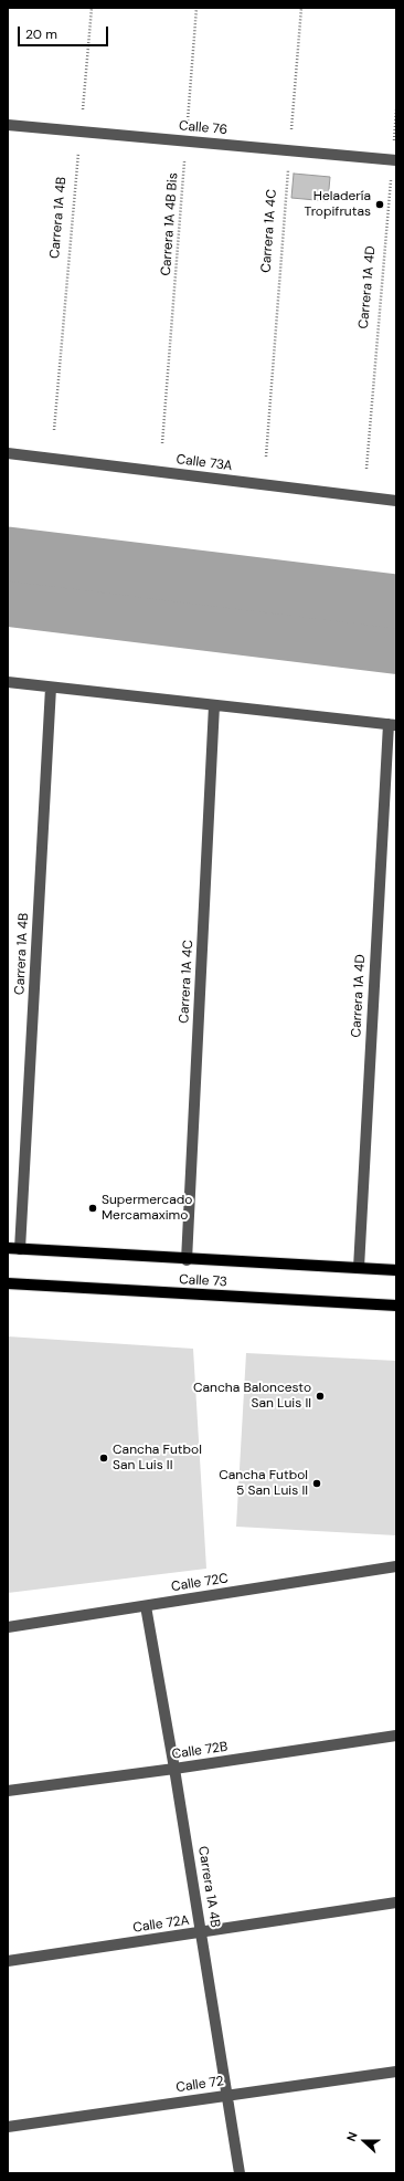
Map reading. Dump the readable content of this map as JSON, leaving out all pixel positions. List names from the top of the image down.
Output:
{
  "streets": {
    "main road": ["Calle 73"],
    "street": [
      "Calle 76",
      "Carrera 1A 4B",
      "Carrera 1A 4C",
      "Carrera 1A 4D",
      "Calle 73A",
      "Calle 72C",
      "Calle 72B",
      "Calle 72A",
      "Calle 72"
    ],
    "path": ["Carrera 1A 4B Bis"]
  },
  "crossings": [
    ["Calle 76", "Carrera 1A 4B"],
    ["Calle 76", "Carrera 1A 4B Bis"],
    ["Calle 76", "Carrera 1A 4C"],
    ["Calle 76", "Carrera 1A 4D"],
    ["Carrera 1A 4B", "Calle 73"],
    ["Carrera 1A 4B", "Calle 72C"],
    ["Carrera 1A 4B", "Calle 72B"],
    ["Carrera 1A 4B", "Calle 72A"],
    ["Carrera 1A 4B", "Calle 72"],
    ["Carrera 1A 4C", "Calle 73"],
    ["Carrera 1A 4D", "Calle 73"]
  ],
  "places": [
    "Heladería Tropifrutas",
    "Supermercado Mercamaximo",
    "Cancha Baloncesto San Luis II",
    "Cancha Futbol San Luis II",
    "Cancha Futbol 5 San Luis II"
  ],
  "scale_bar": "20 m",
  "north": "left"
}
